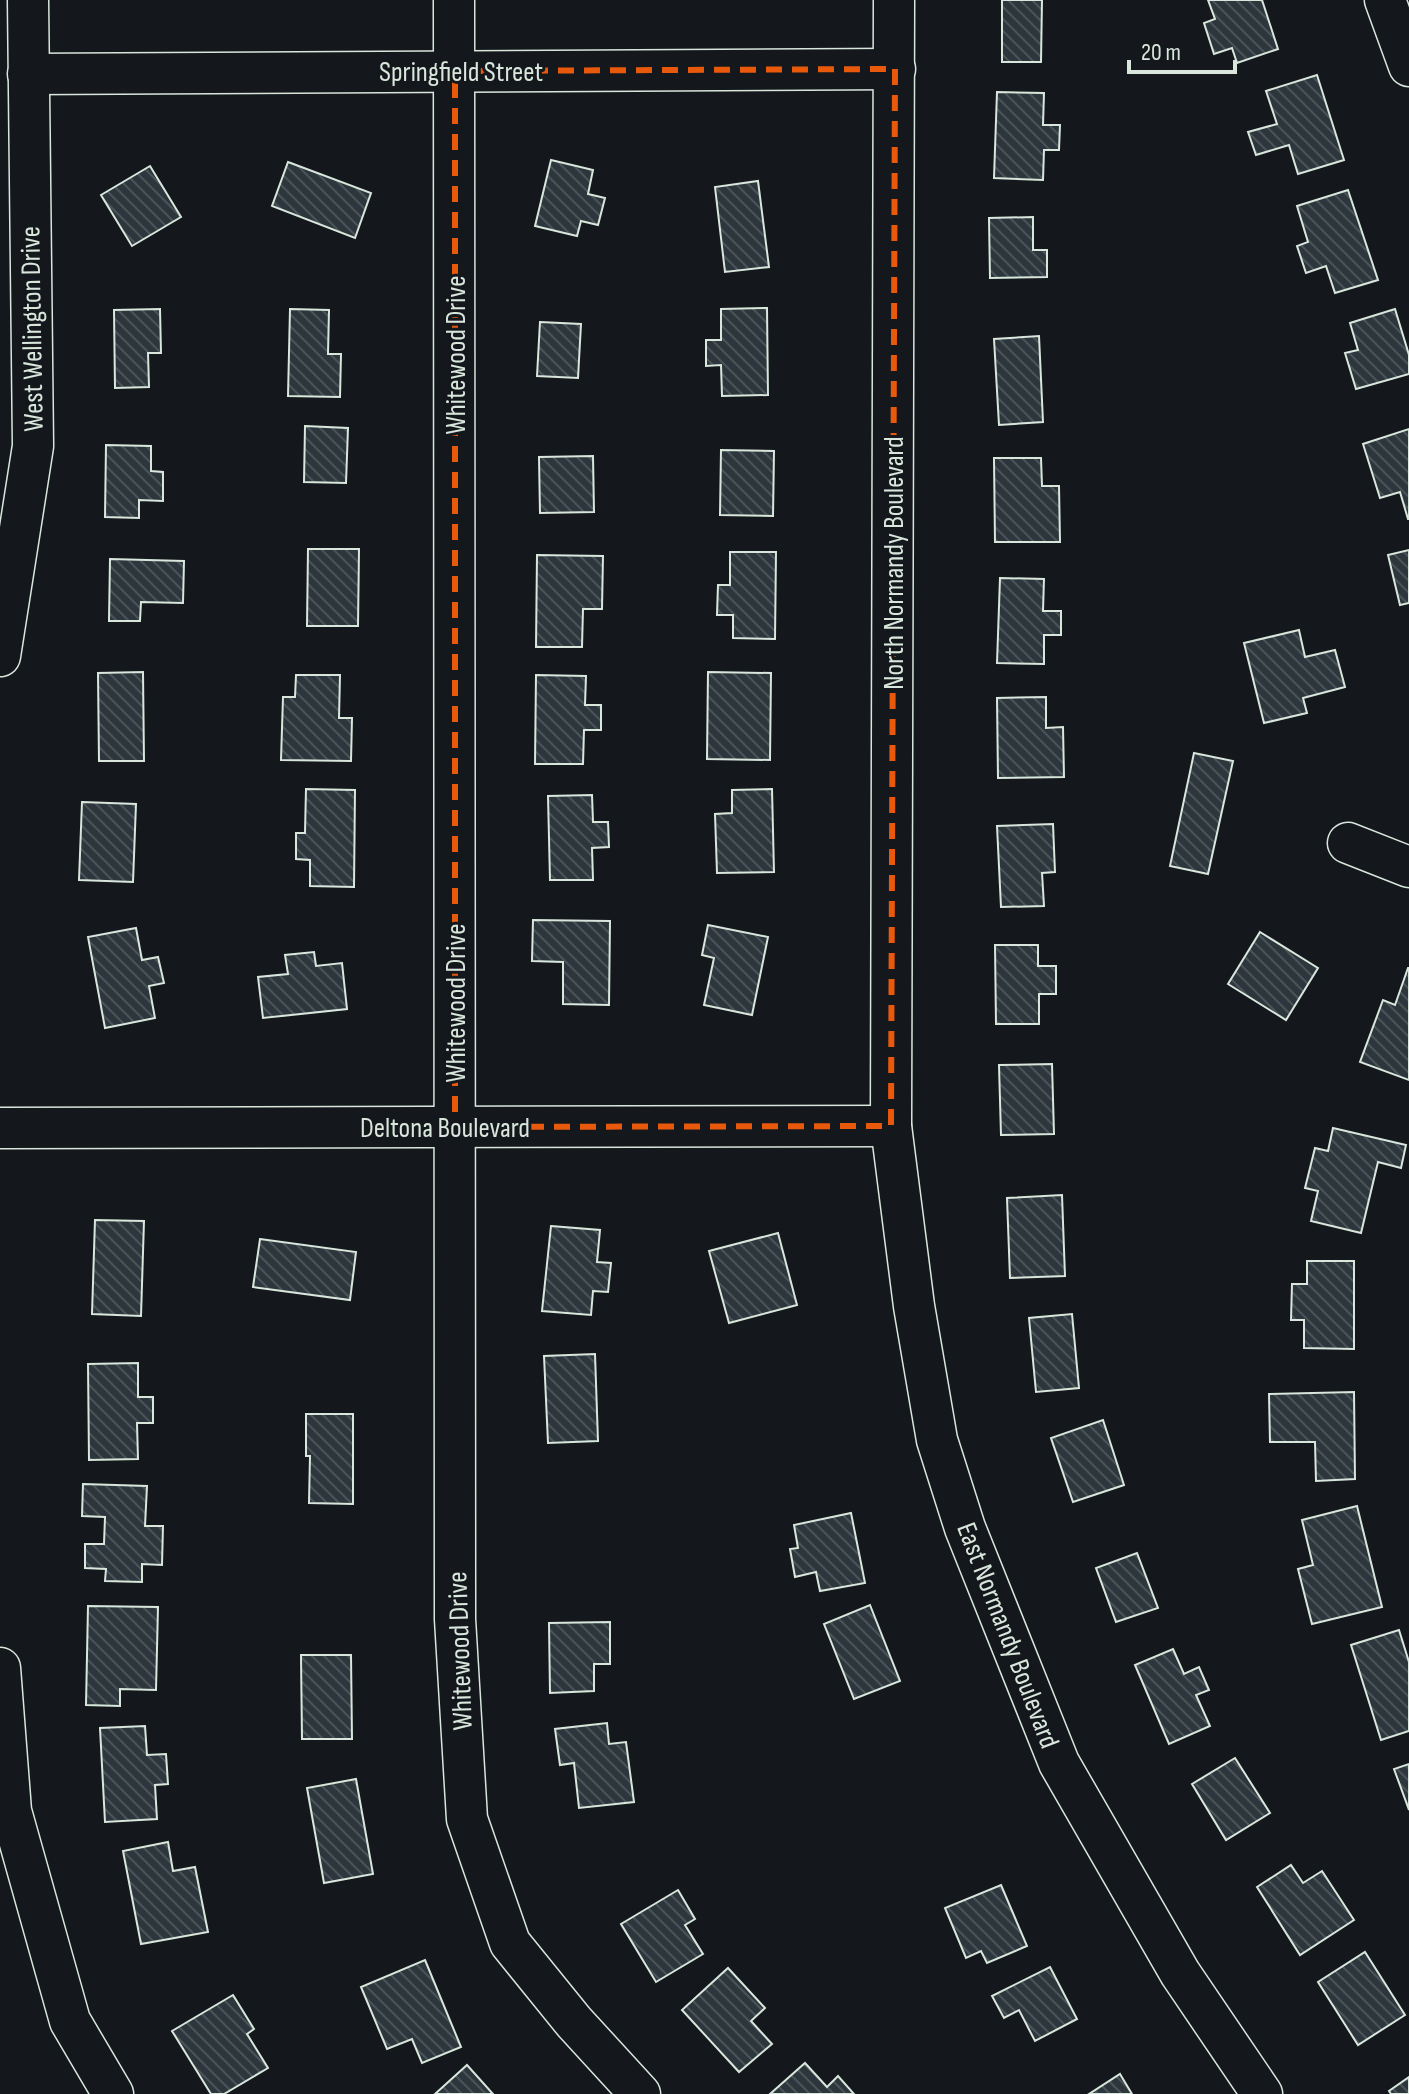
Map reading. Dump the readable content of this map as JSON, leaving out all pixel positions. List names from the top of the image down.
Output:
{
  "streets": {
    "street": [
      "Springfield Street",
      "West Wellington Drive",
      "Whitewood Drive",
      "North Normandy Boulevard",
      "Deltona Boulevard",
      "East Normandy Boulevard"
    ]
  },
  "crossings": [
    ["Springfield Street", "West Wellington Drive"],
    ["Springfield Street", "Whitewood Drive"],
    ["Springfield Street", "North Normandy Boulevard"],
    ["Whitewood Drive", "Deltona Boulevard"],
    ["North Normandy Boulevard", "Deltona Boulevard"],
    ["North Normandy Boulevard", "East Normandy Boulevard"],
    ["Deltona Boulevard", "East Normandy Boulevard"]
  ],
  "scale_bar": "20 m"
}
